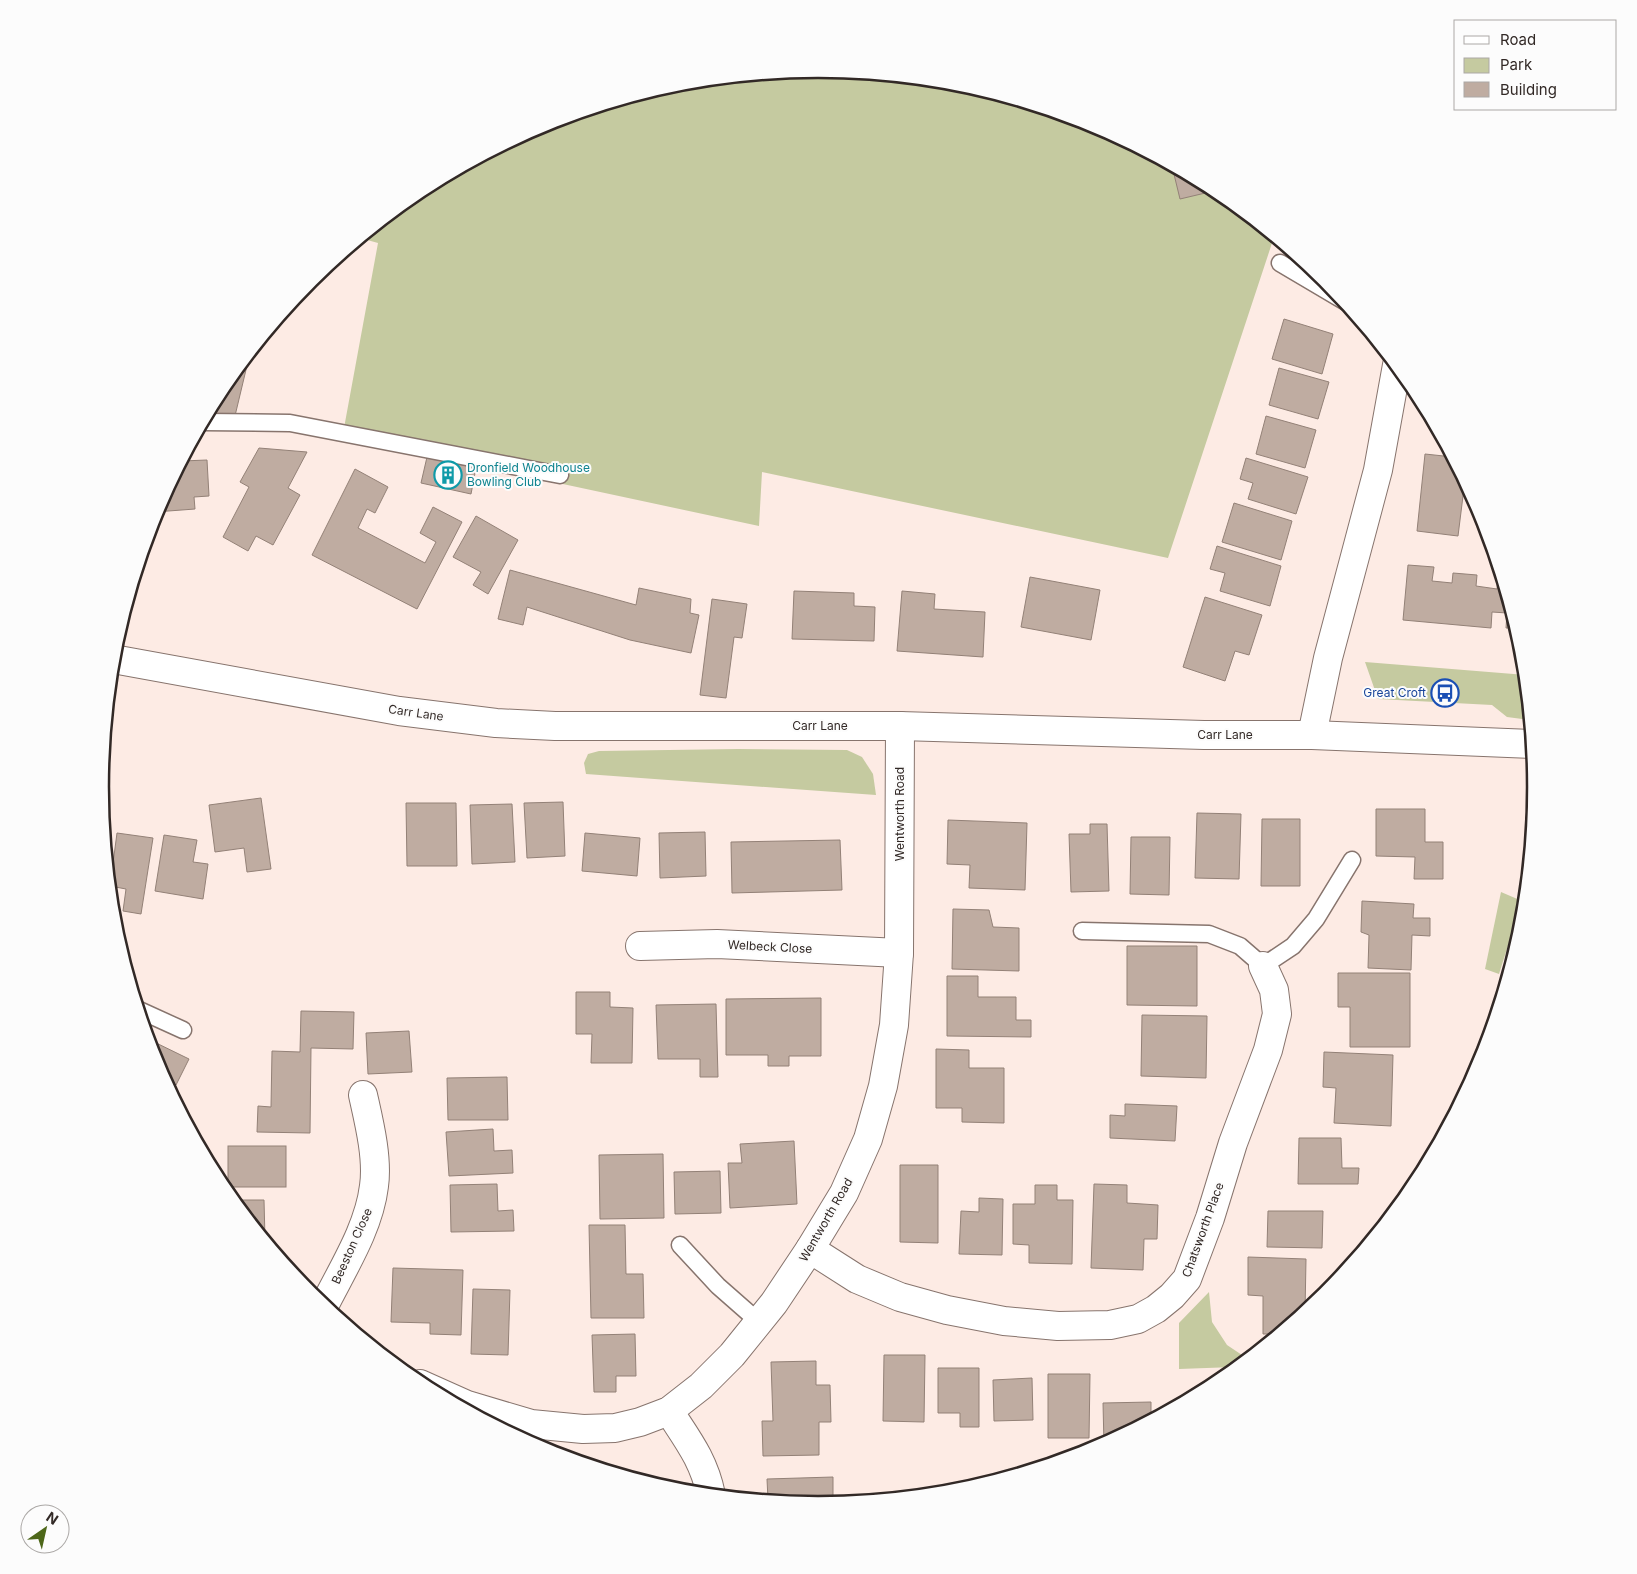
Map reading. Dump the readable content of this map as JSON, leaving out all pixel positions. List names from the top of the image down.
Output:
{
  "streets": {
    "street": [
      "Carr Lane",
      "Wentworth Road",
      "Welbeck Close",
      "Chatsworth Place",
      "Beeston Close"
    ]
  },
  "crossings": [
    ["Carr Lane", "Wentworth Road"],
    ["Wentworth Road", "Welbeck Close"],
    ["Wentworth Road", "Chatsworth Place"]
  ],
  "places": {
    "building": ["Dronfield Woodhouse Bowling Club"],
    "bus stop": ["Great Croft"]
  },
  "legend": ["Road", "Park", "Building"],
  "north": "top right"
}
